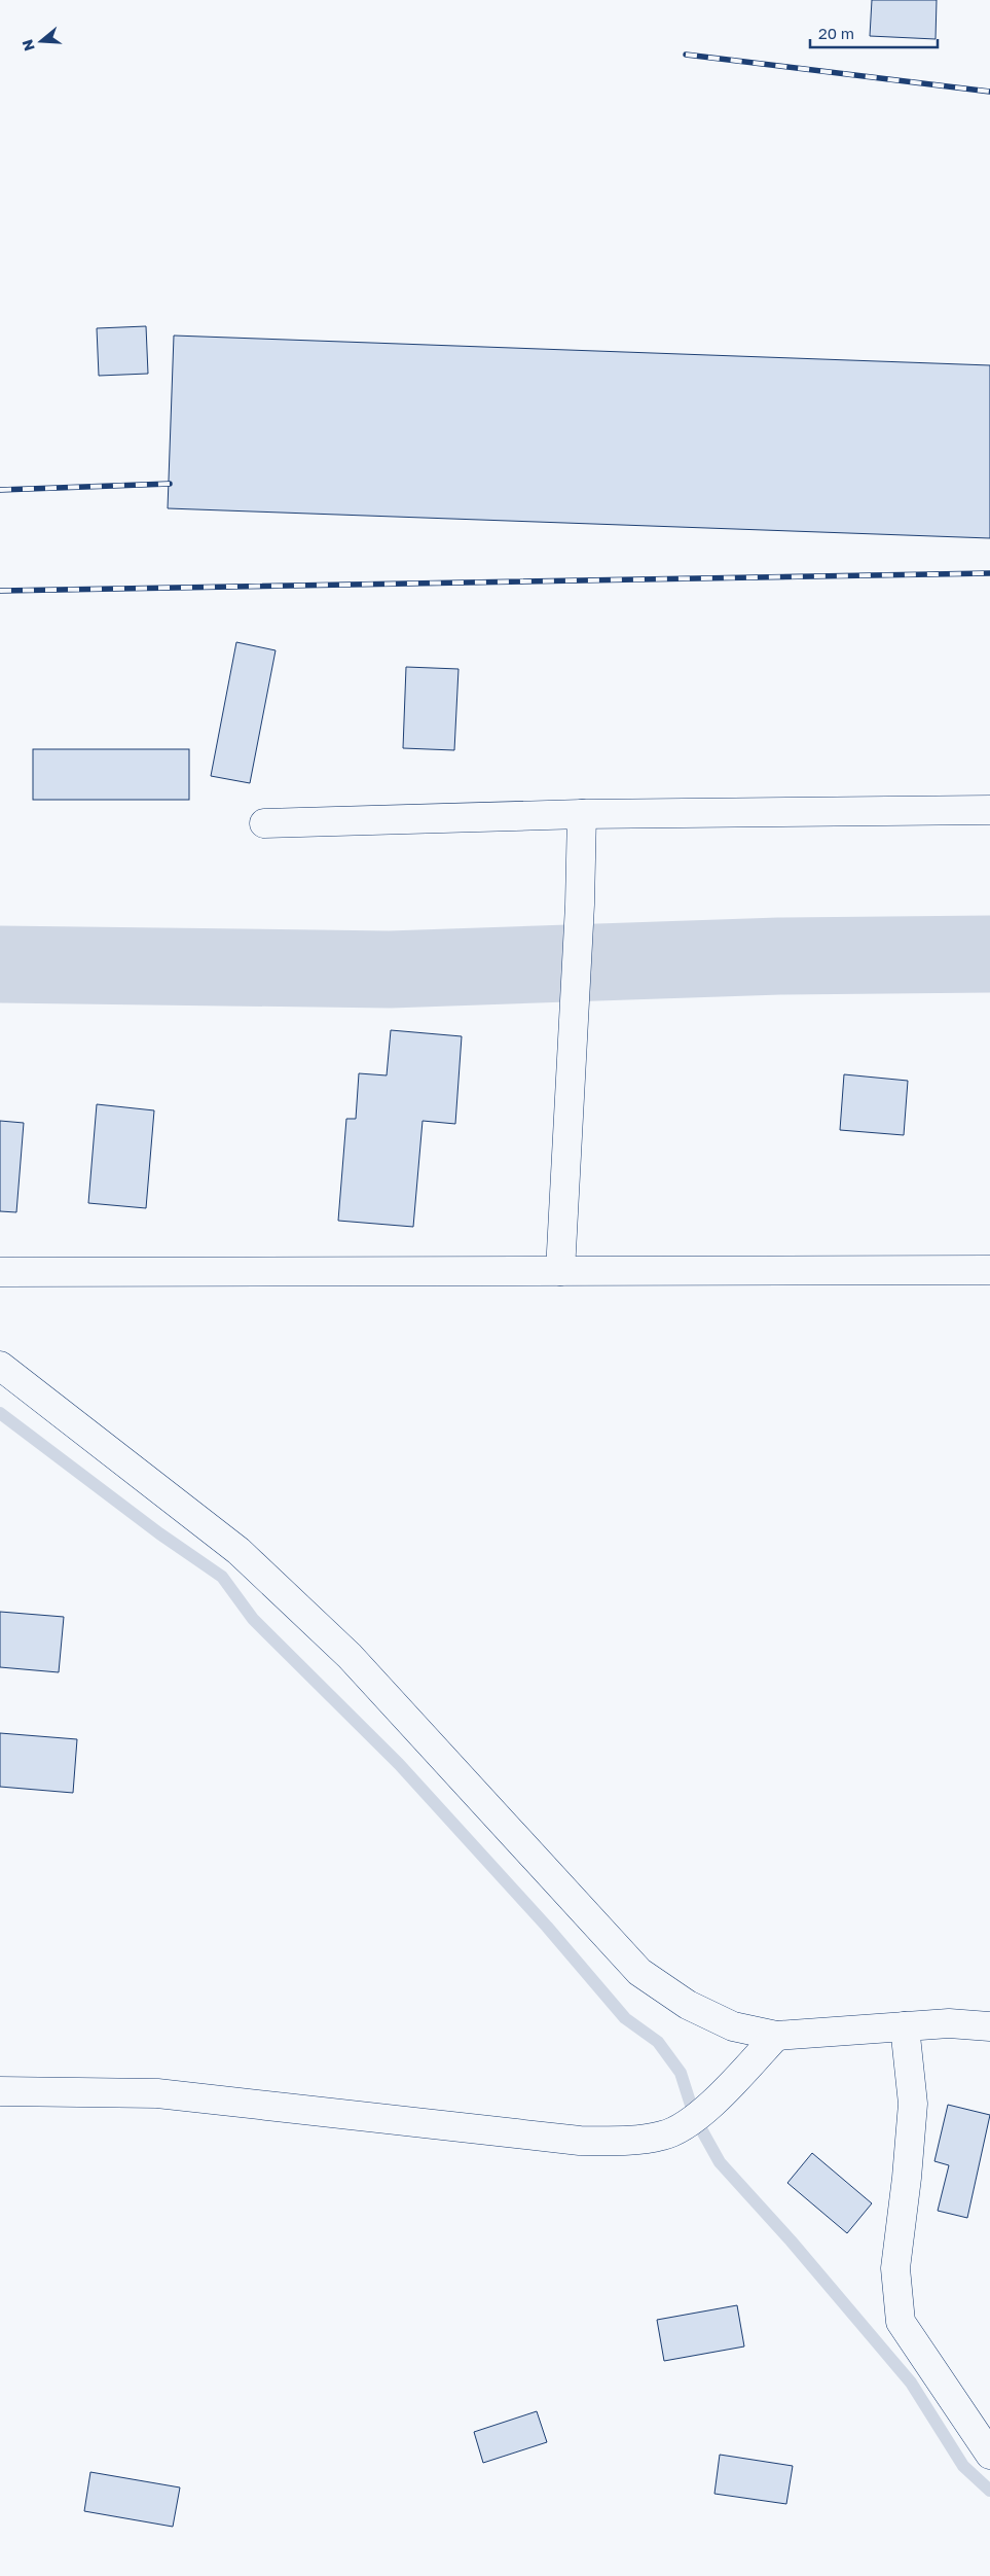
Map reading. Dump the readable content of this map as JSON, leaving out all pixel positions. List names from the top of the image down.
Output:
{
  "scale_bar": "20 m",
  "north": "left"
}
